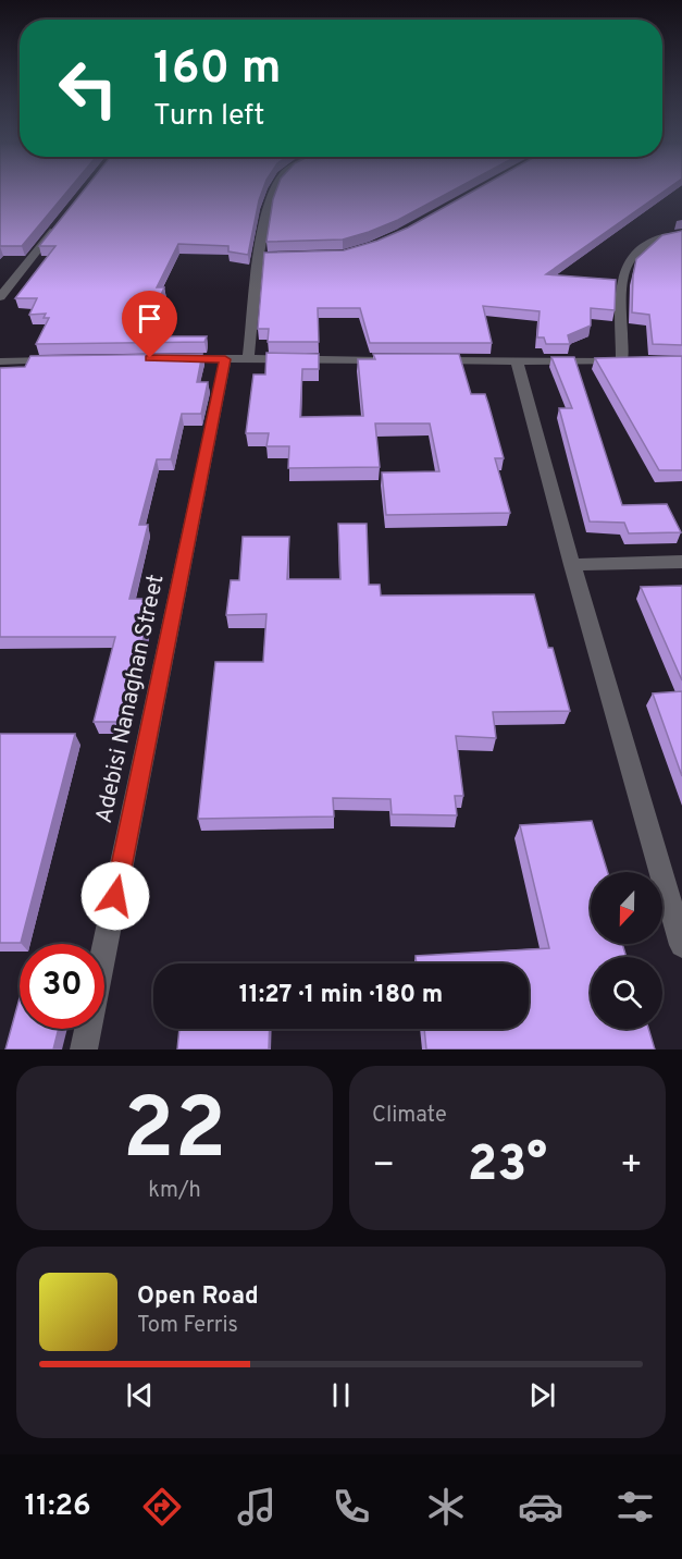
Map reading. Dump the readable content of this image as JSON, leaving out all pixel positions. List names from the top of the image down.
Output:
{
  "streets": {
    "street": ["Adebisi Nanaghan Street"]
  },
  "north": "bottom",
  "page": {
    "turn": ["160 m", "Turn left"],
    "limit": "30",
    "trip": "11:27 · 1 min · 180 m",
    "tile": [
      ["22", "km/h"],
      "Climate"
    ],
    "heat": ["−", "23°", "+"],
    "song": ["Open Road", "Tom Ferris"],
    "tabs": "11:26"
  }
}
